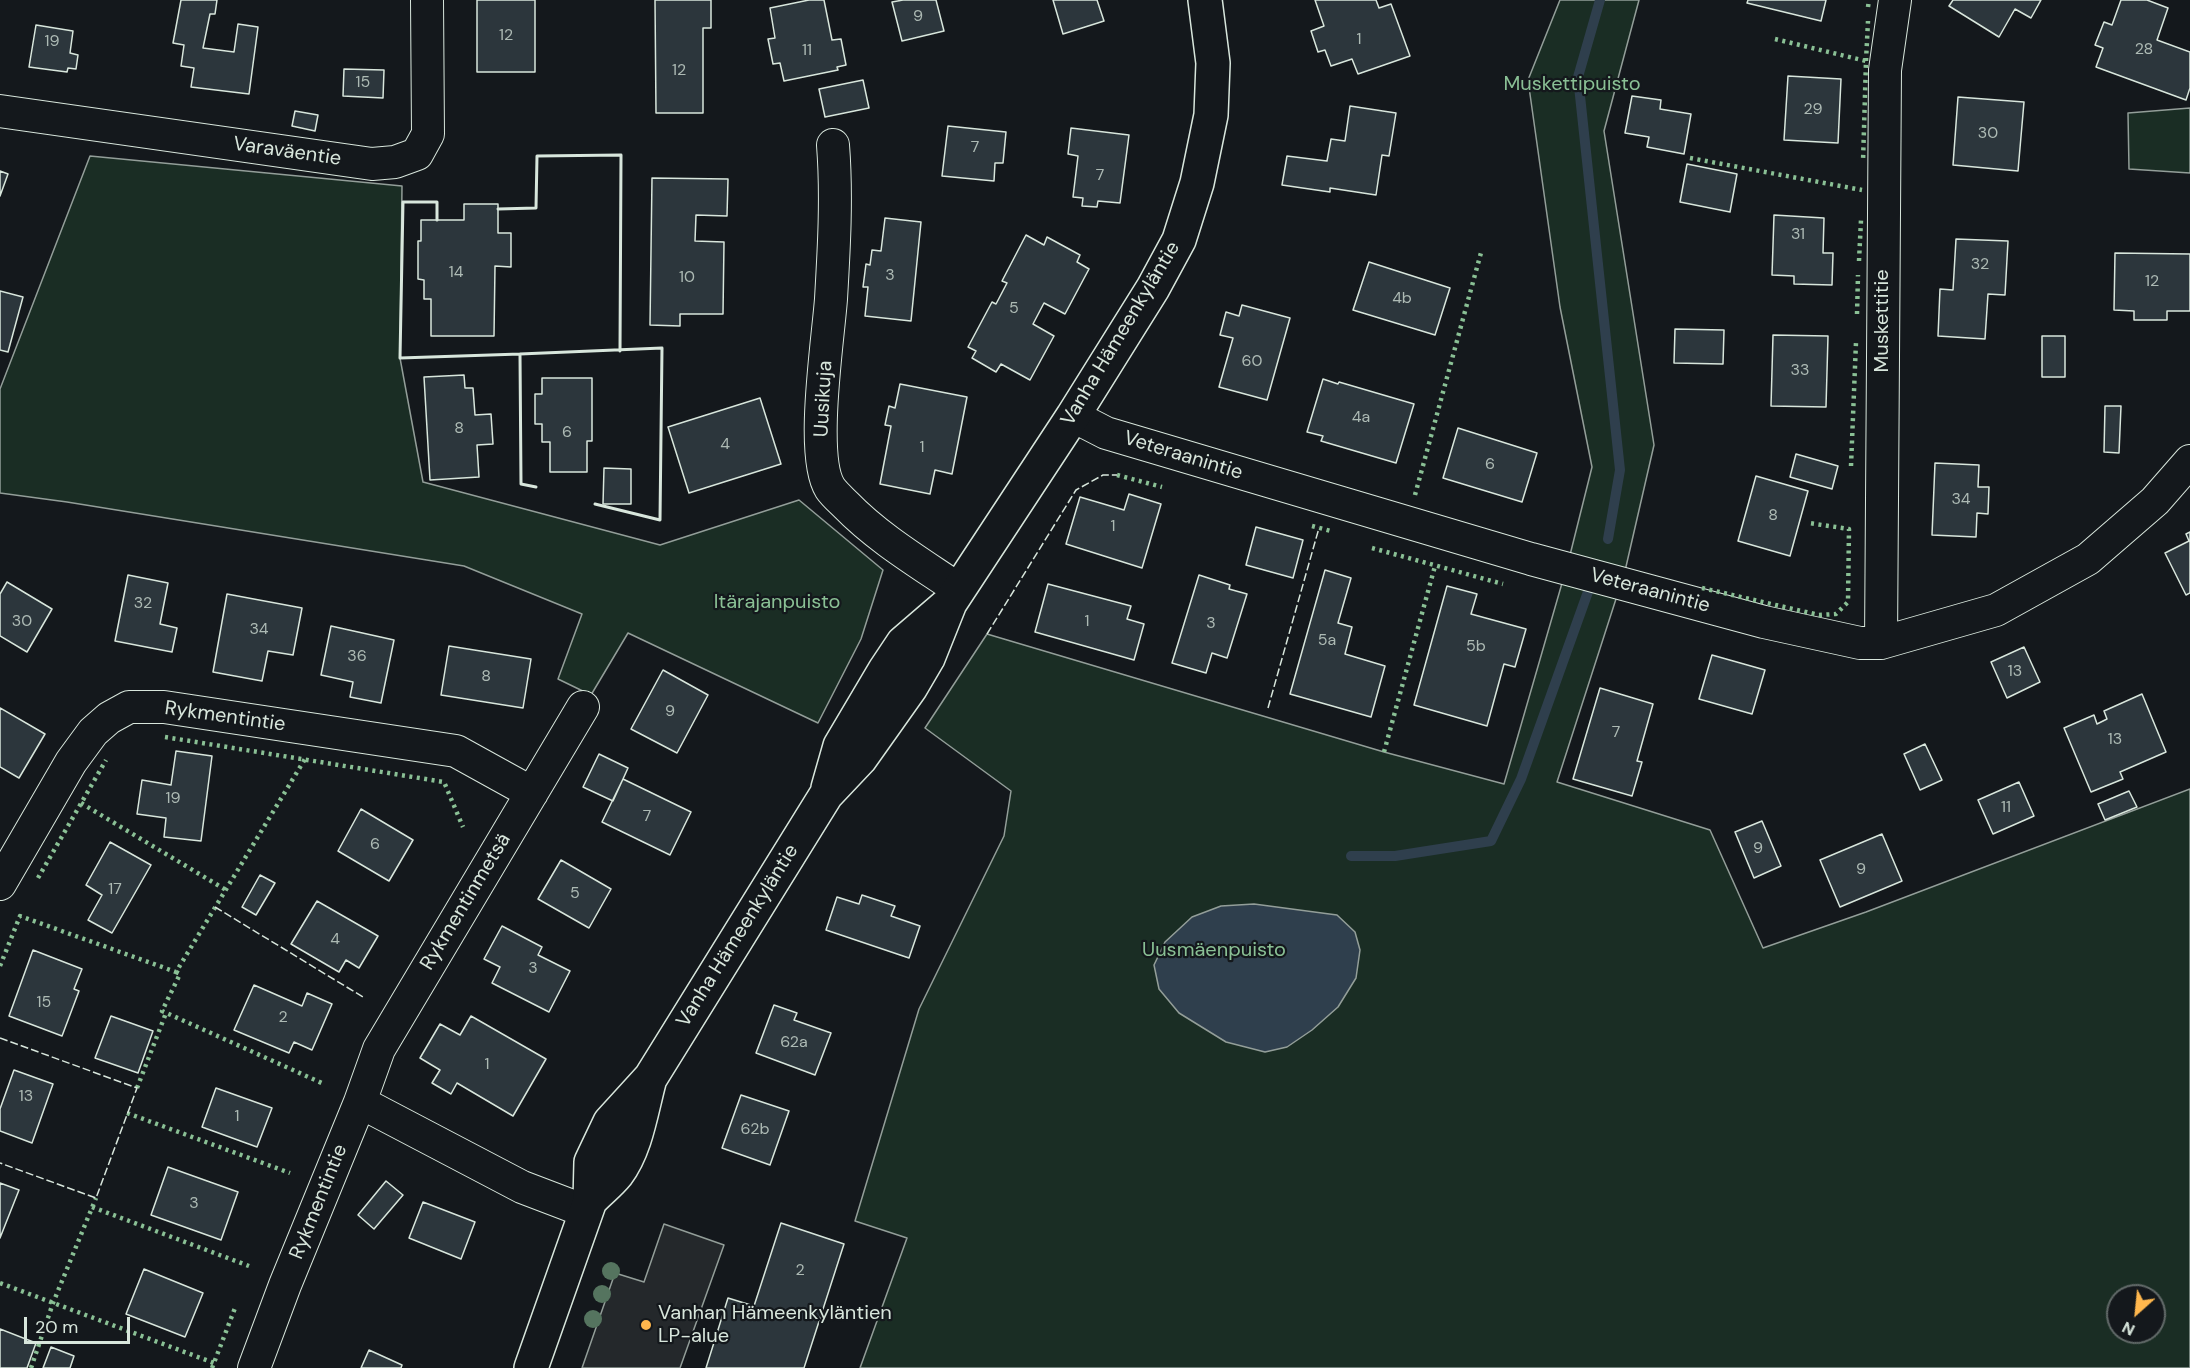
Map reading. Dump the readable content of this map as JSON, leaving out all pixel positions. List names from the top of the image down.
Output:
{
  "streets": {
    "street": [
      "Varaväentie",
      "Muskettitie",
      "Vanha Hämeenkyläntie",
      "Uusikuja",
      "Veteraanintie",
      "Rykmentintie",
      "Rykmentinmetsä"
    ]
  },
  "crossings": [
    ["Muskettitie", "Veteraanintie"],
    ["Vanha Hämeenkyläntie", "Uusikuja"],
    ["Vanha Hämeenkyläntie", "Veteraanintie"],
    ["Rykmentintie", "Rykmentinmetsä"]
  ],
  "parks": ["Muskettipuisto", "Itärajanpuisto", "Uusmäenpuisto"],
  "places": ["Vanhan Hämeenkyläntien LP-alue"],
  "house_numbers": [
    "9",
    "12",
    "1",
    "19",
    "28",
    "11",
    "12",
    "15",
    "29",
    "30",
    "7",
    "7",
    "31",
    "32",
    "14",
    "3",
    "10",
    "12",
    "4b",
    "5",
    "60",
    "33",
    "4a",
    "8",
    "6",
    "4",
    "1",
    "6",
    "34",
    "8",
    "1",
    "32",
    "30",
    "1",
    "3",
    "34",
    "5a",
    "5b",
    "36",
    "13",
    "8",
    "9",
    "7",
    "13",
    "19",
    "11",
    "7",
    "6",
    "9",
    "9",
    "17",
    "5",
    "4",
    "3",
    "15",
    "2",
    "62a",
    "1",
    "13",
    "1",
    "62b",
    "3",
    "2"
  ],
  "scale_bar": "20 m",
  "north": "bottom left"
}
